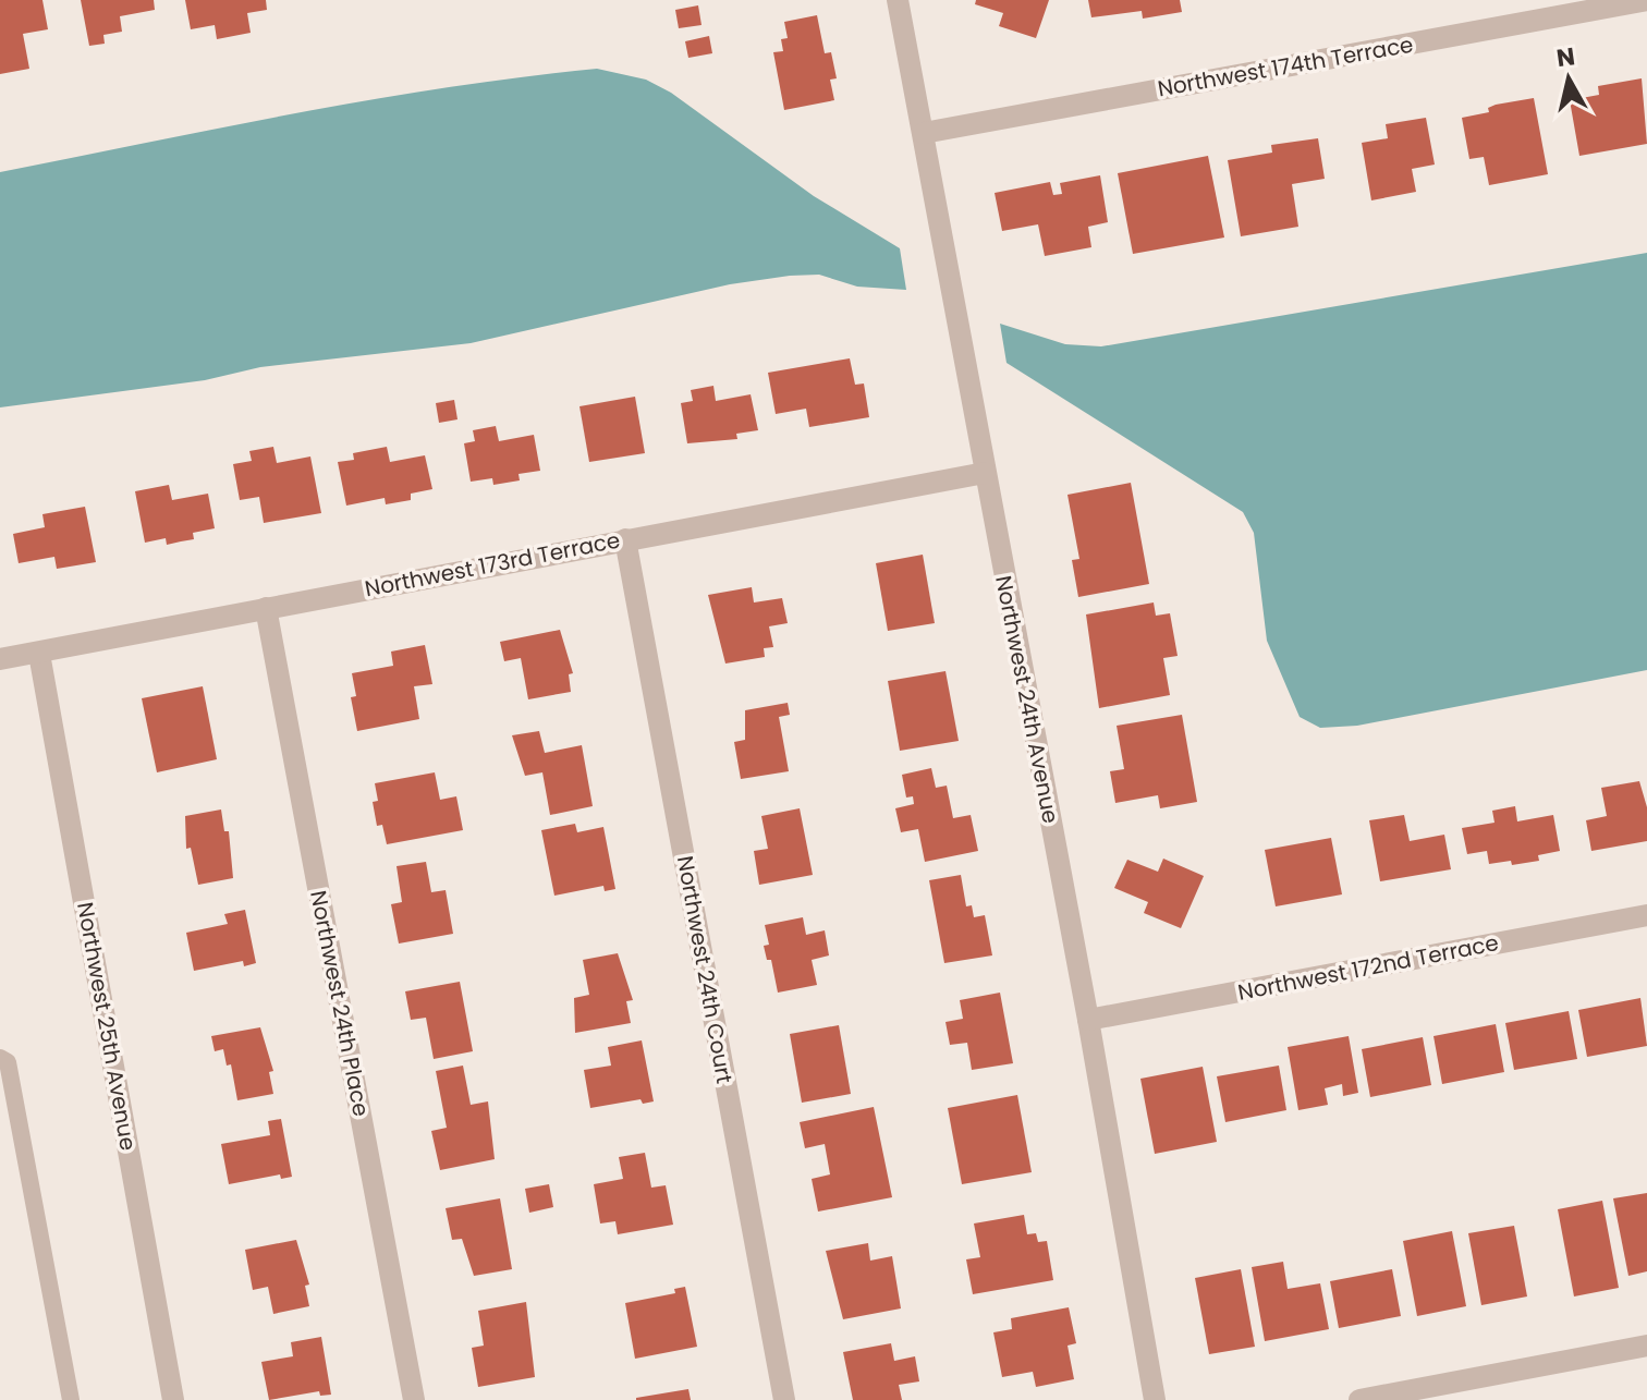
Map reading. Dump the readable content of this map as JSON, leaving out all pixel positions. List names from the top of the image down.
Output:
{
  "streets": {
    "street": [
      "Northwest 174th Terrace",
      "Northwest 173rd Terrace",
      "Northwest 24th Avenue",
      "Northwest 172nd Terrace",
      "Northwest 24th Court",
      "Northwest 24th Place",
      "Northwest 25th Avenue"
    ]
  },
  "crossings": [
    ["Northwest 174th Terrace", "Northwest 24th Avenue"],
    ["Northwest 173rd Terrace", "Northwest 24th Avenue"],
    ["Northwest 173rd Terrace", "Northwest 24th Court"],
    ["Northwest 173rd Terrace", "Northwest 24th Place"],
    ["Northwest 173rd Terrace", "Northwest 25th Avenue"],
    ["Northwest 24th Avenue", "Northwest 172nd Terrace"]
  ],
  "north": "top"
}
